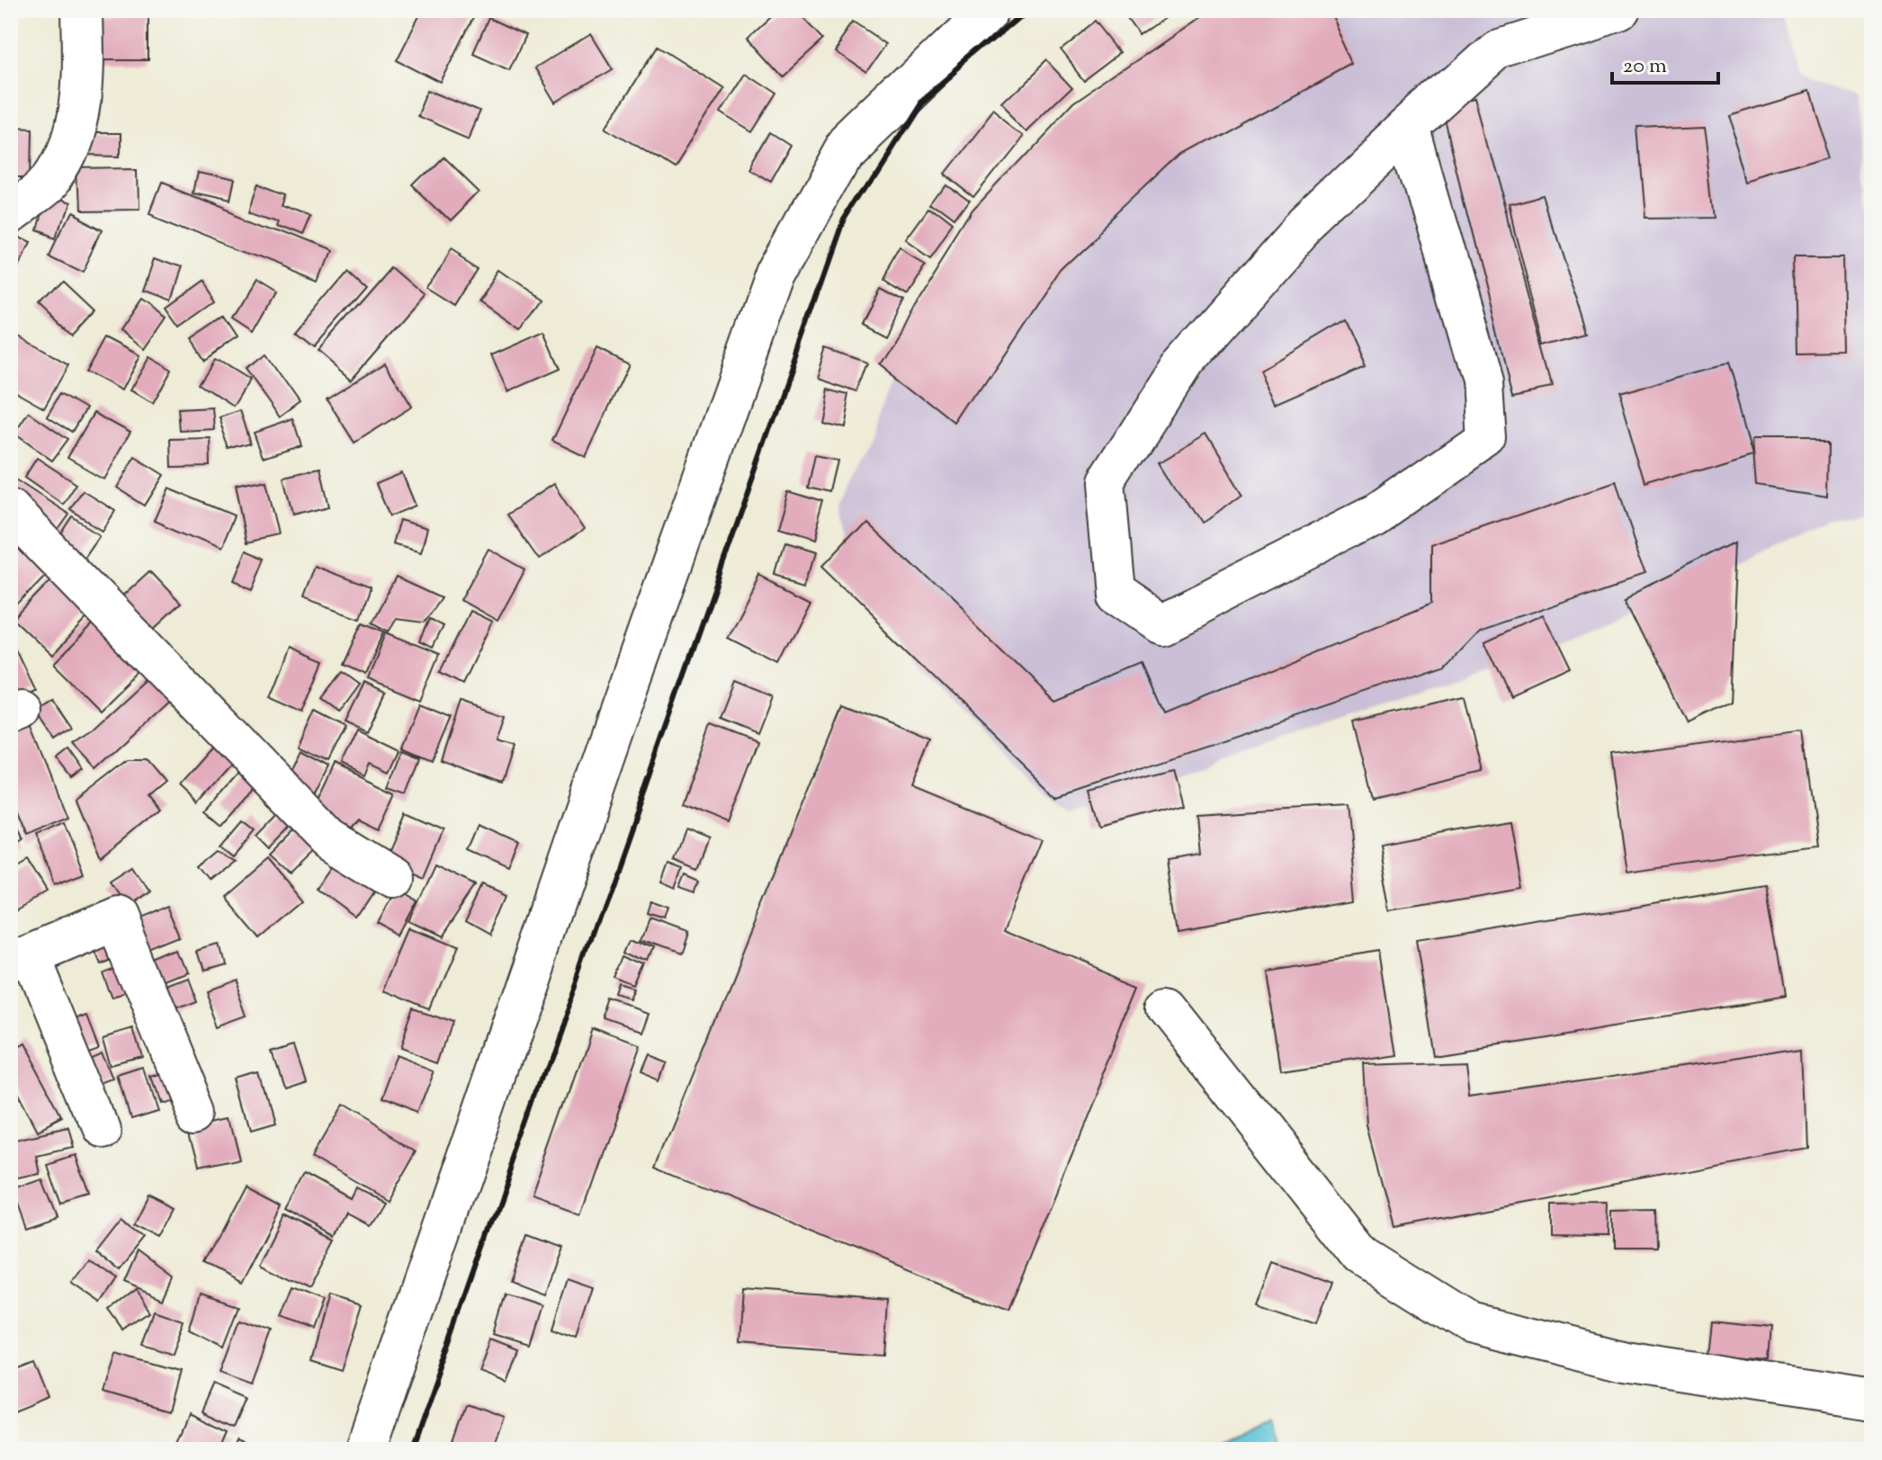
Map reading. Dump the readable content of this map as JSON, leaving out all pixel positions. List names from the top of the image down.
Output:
{
  "scale_bar": "20 m"
}
